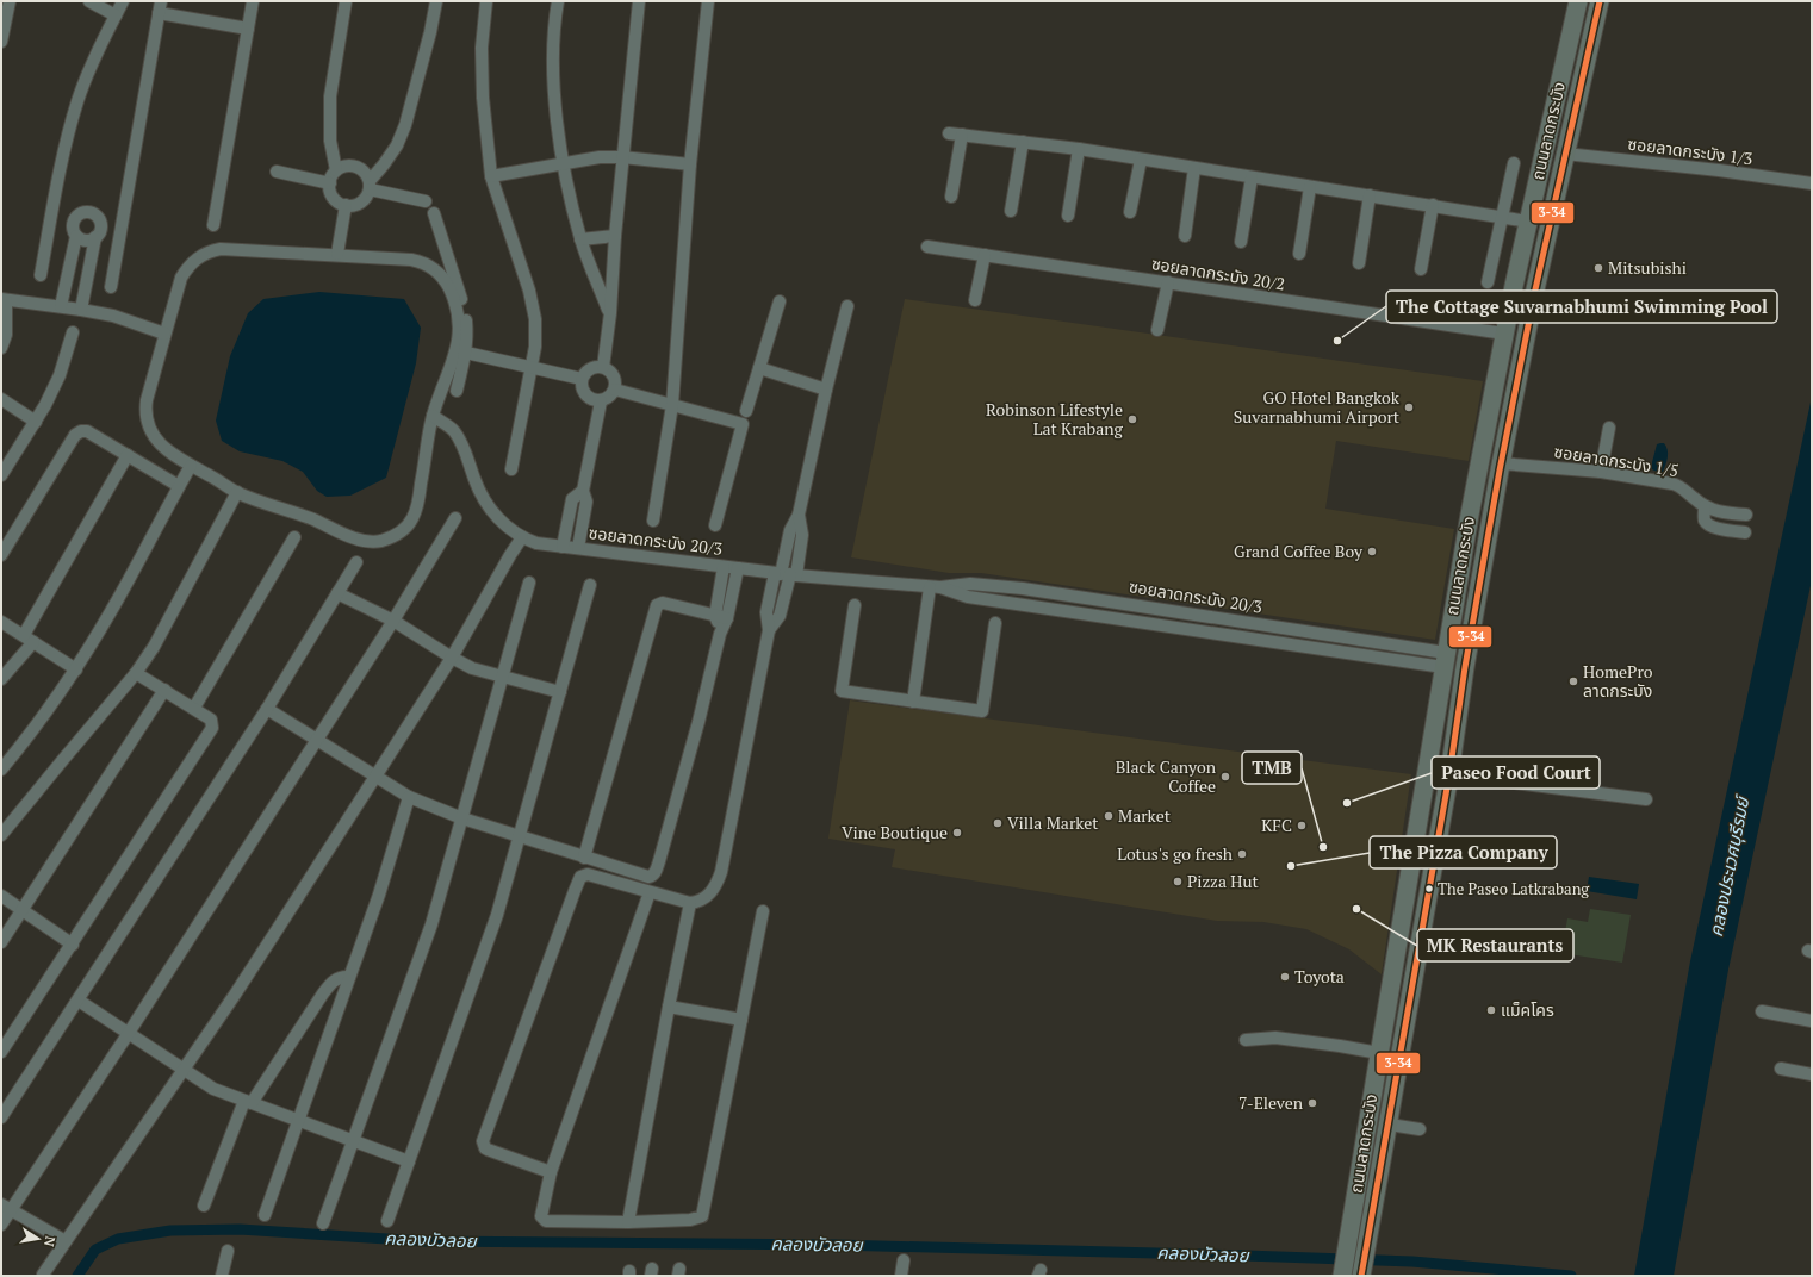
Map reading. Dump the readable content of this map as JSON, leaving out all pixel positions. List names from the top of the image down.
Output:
{
  "streets": {
    "main road": ["ถนนลาดกระบัง"],
    "street": [
      "ซอยลาดกระบัง 1/3",
      "ซอยลาดกระบัง 20/2",
      "ซอยลาดกระบัง 1/5",
      "ซอยลาดกระบัง 20/3"
    ]
  },
  "crossings": [
    ["ถนนลาดกระบัง", "ซอยลาดกระบัง 1/3"],
    ["ถนนลาดกระบัง", "ซอยลาดกระบัง 20/2"],
    ["ถนนลาดกระบัง", "ซอยลาดกระบัง 1/5"],
    ["ถนนลาดกระบัง", "ซอยลาดกระบัง 20/3"]
  ],
  "water": ["คลองประเวศบุรีรมย์", "คลองบัวลอย"],
  "places": [
    "Mitsubishi",
    "The Cottage Suvarnabhumi Swimming Pool",
    "GO Hotel Bangkok Suvarnabhumi Airport",
    "Robinson Lifestyle Lat Krabang",
    "Grand Coffee Boy",
    "HomePro ลาดกระบัง",
    "Black Canyon Coffee",
    "Paseo Food Court",
    "Market",
    "Villa Market",
    "KFC",
    "Vine Boutique",
    "TMB",
    "Lotus's go fresh",
    "The Pizza Company",
    "Pizza Hut",
    "The Paseo Latkrabang",
    "MK Restaurants",
    "Toyota",
    "แม็คโคร",
    "7-Eleven"
  ],
  "lines": ["transit line 3-34"],
  "north": "right"
}
